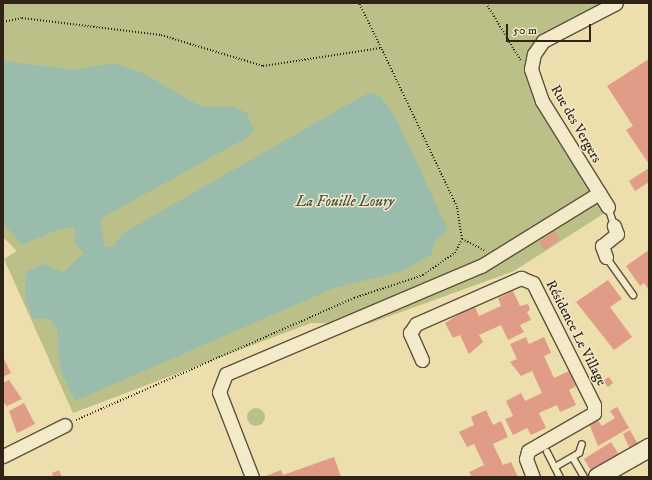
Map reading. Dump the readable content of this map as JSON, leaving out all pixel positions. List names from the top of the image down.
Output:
{
  "streets": {
    "street": ["Rue des Vergers", "Résidence Le Village"]
  },
  "water": ["La Fouille Loury"],
  "scale_bar": "50 m"
}
